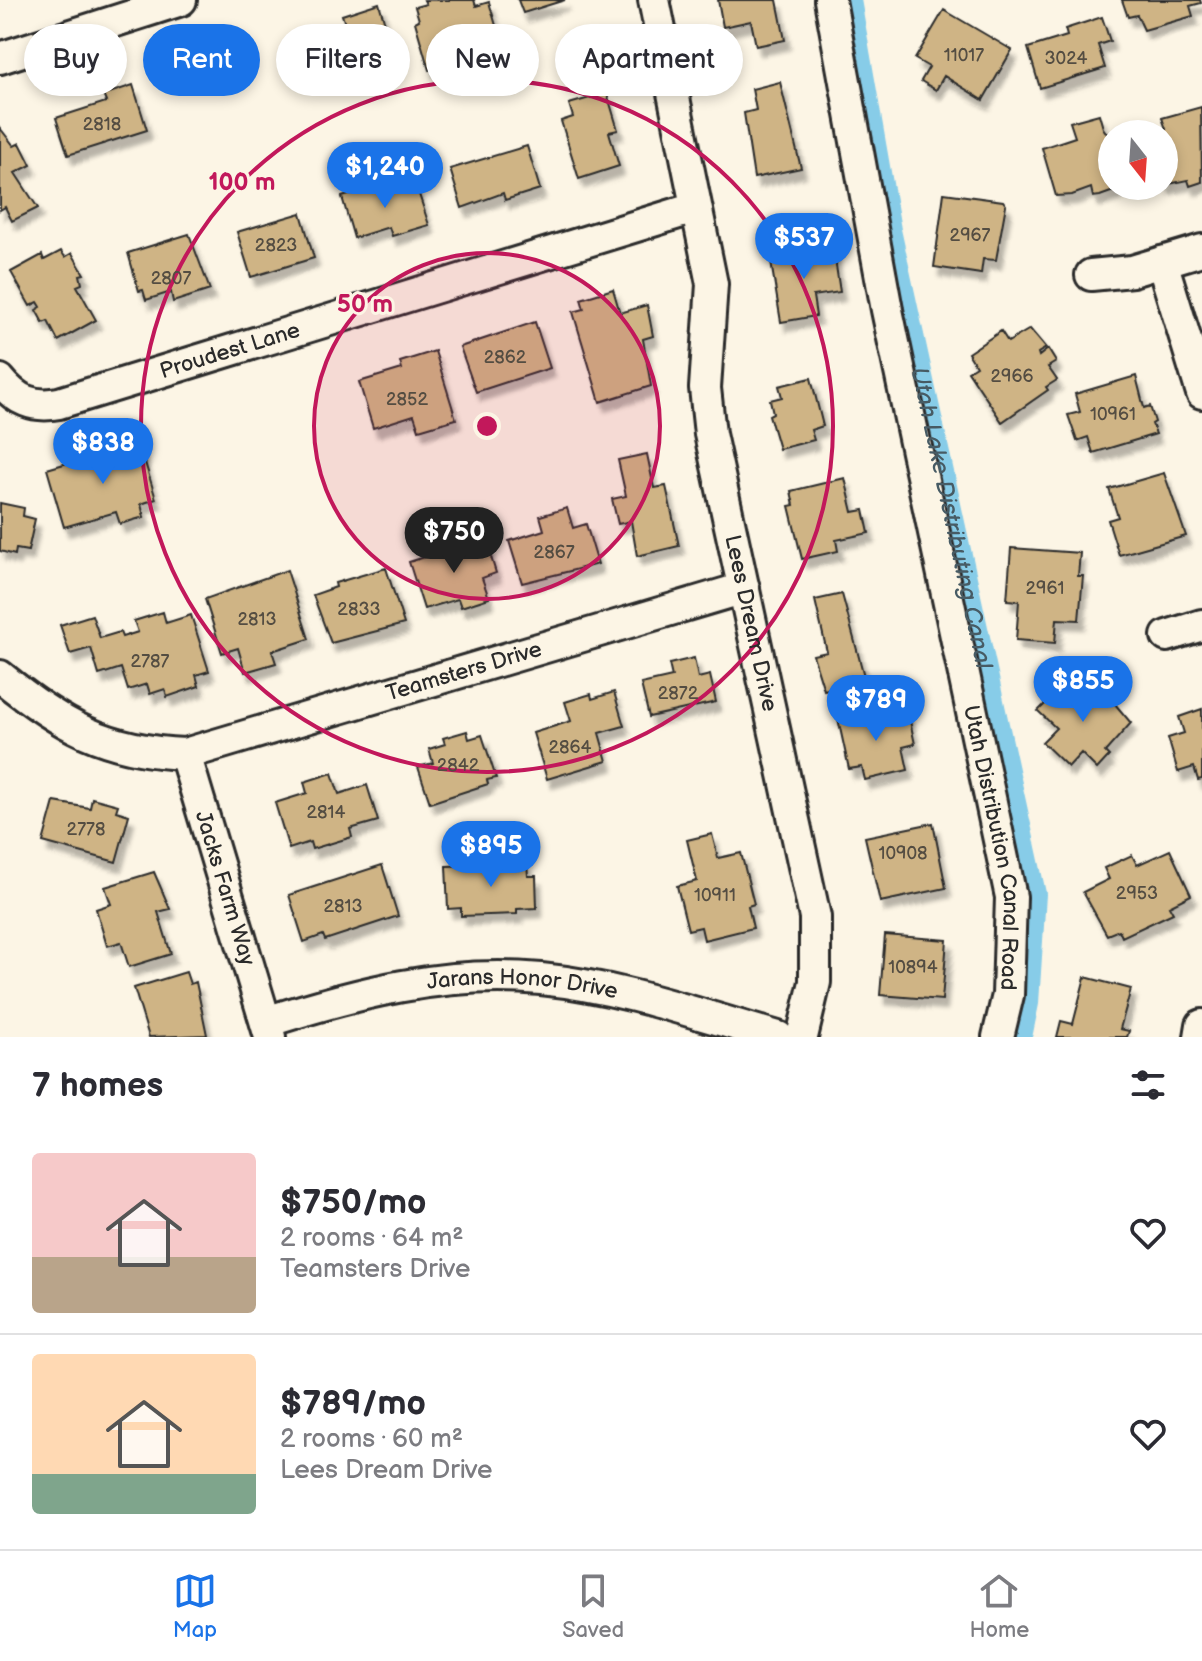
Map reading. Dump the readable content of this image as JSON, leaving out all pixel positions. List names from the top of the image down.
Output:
{
  "streets": {
    "street": [
      "Proudest Lane",
      "Lees Dream Drive",
      "Teamsters Drive",
      "Utah Distribution Canal Road",
      "Jacks Farm Way",
      "Jarans Honor Drive"
    ]
  },
  "crossings": [
    ["Proudest Lane", "Lees Dream Drive"],
    ["Lees Dream Drive", "Teamsters Drive"],
    ["Teamsters Drive", "Jacks Farm Way"],
    ["Jacks Farm Way", "Jarans Honor Drive"]
  ],
  "water": ["Utah Lake Distributing Canal"],
  "house_numbers": [
    "11017",
    "3024",
    "2818",
    "2967",
    "2823",
    "2807",
    "2862",
    "2966",
    "2852",
    "10961",
    "2867",
    "2961",
    "2833",
    "2813",
    "2787",
    "2872",
    "2864",
    "2842",
    "2814",
    "2778",
    "10908",
    "2953",
    "10911",
    "2813",
    "10894"
  ],
  "north": "bottom",
  "page": {
    "chip": [
      "Buy",
      "Rent",
      "Filters",
      "New",
      "Apartment"
    ],
    "price": [
      "$1,240",
      "$537",
      "$838",
      "$750",
      "$855",
      "$789",
      "$895"
    ],
    "heading": "7 homes",
    "list": [
      {
        "name": "$750/mo",
        "note": "2 rooms · 64 m² · Teamsters Drive"
      },
      {
        "name": "$789/mo",
        "note": "2 rooms · 60 m² · Lees Dream Drive"
      }
    ],
    "tabs": ["Map", "Saved", "Home"]
  },
  "rings": ["100 m", "50 m"]
}
